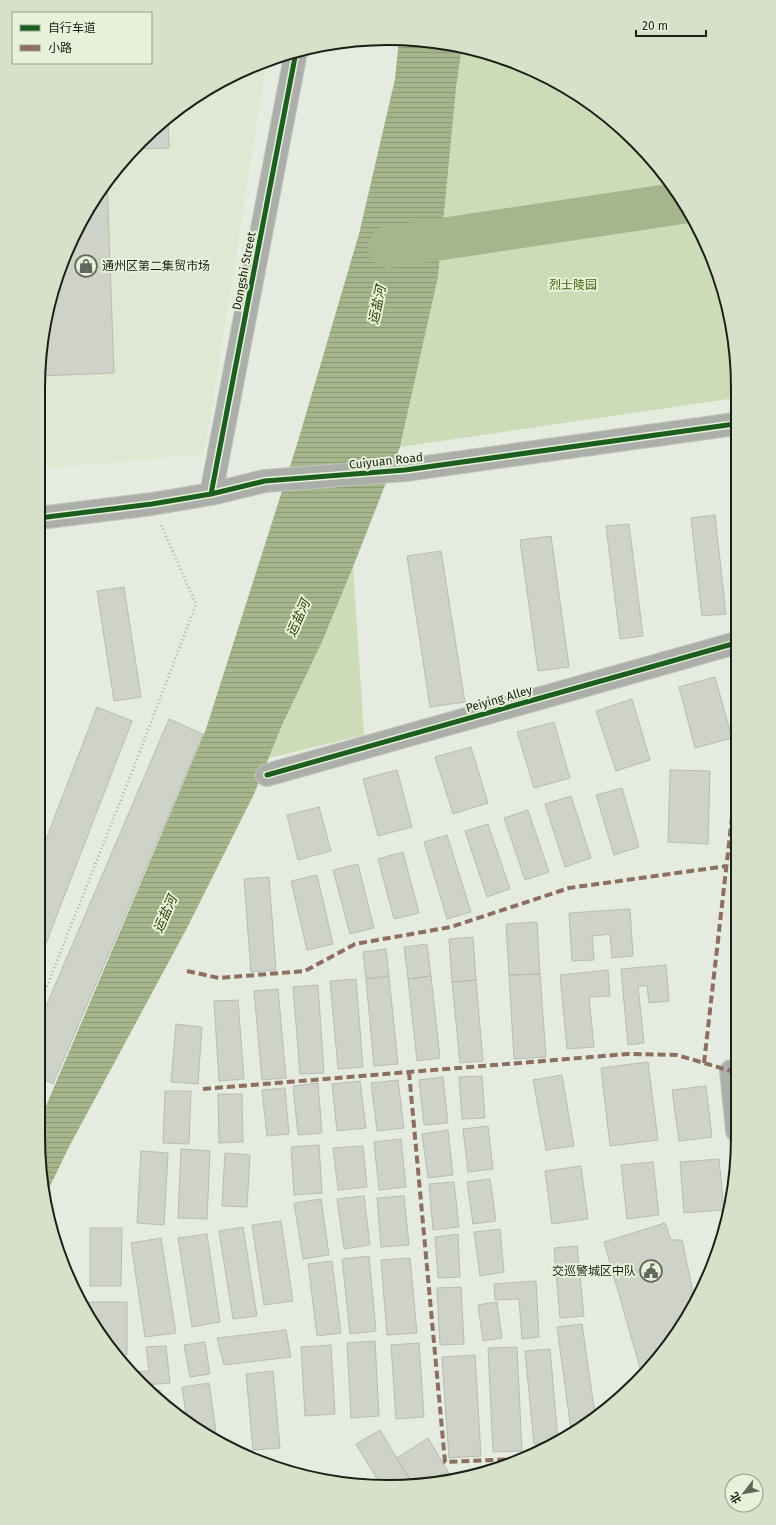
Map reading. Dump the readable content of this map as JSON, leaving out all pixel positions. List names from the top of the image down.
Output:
{
  "streets": {
    "street": ["Dongshi Street", "Cuiyuan Road", "Peiying Alley"]
  },
  "crossings": [
    ["Dongshi Street", "Cuiyuan Road"]
  ],
  "water": ["运盐河"],
  "parks": ["烈士陵园"],
  "places": {
    "shop": ["通州区第二集贸市场"],
    "public building": ["交巡警城区中队"]
  },
  "legend": ["自行车道", "小路"],
  "scale_bar": "20 m",
  "north": "bottom left"
}
